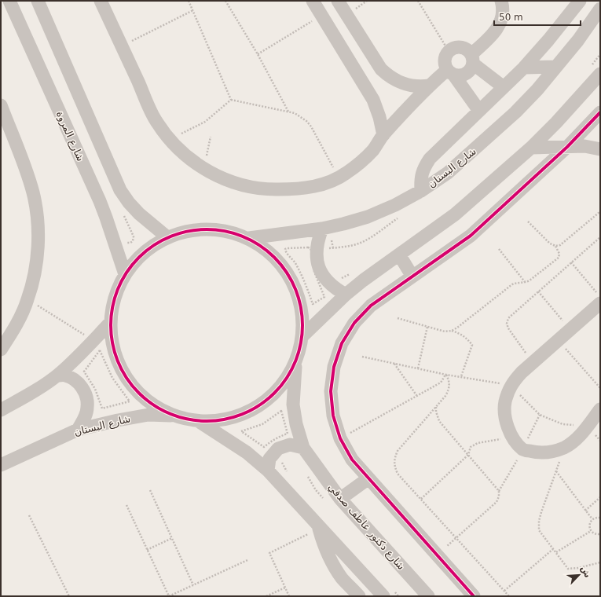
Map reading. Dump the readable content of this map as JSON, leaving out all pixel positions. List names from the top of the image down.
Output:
{
  "streets": {
    "street": ["شارع المروة", "شارع البستان", "شارع دكتور عاطف صدقي"]
  },
  "scale_bar": "50 m",
  "north": "top right"
}
